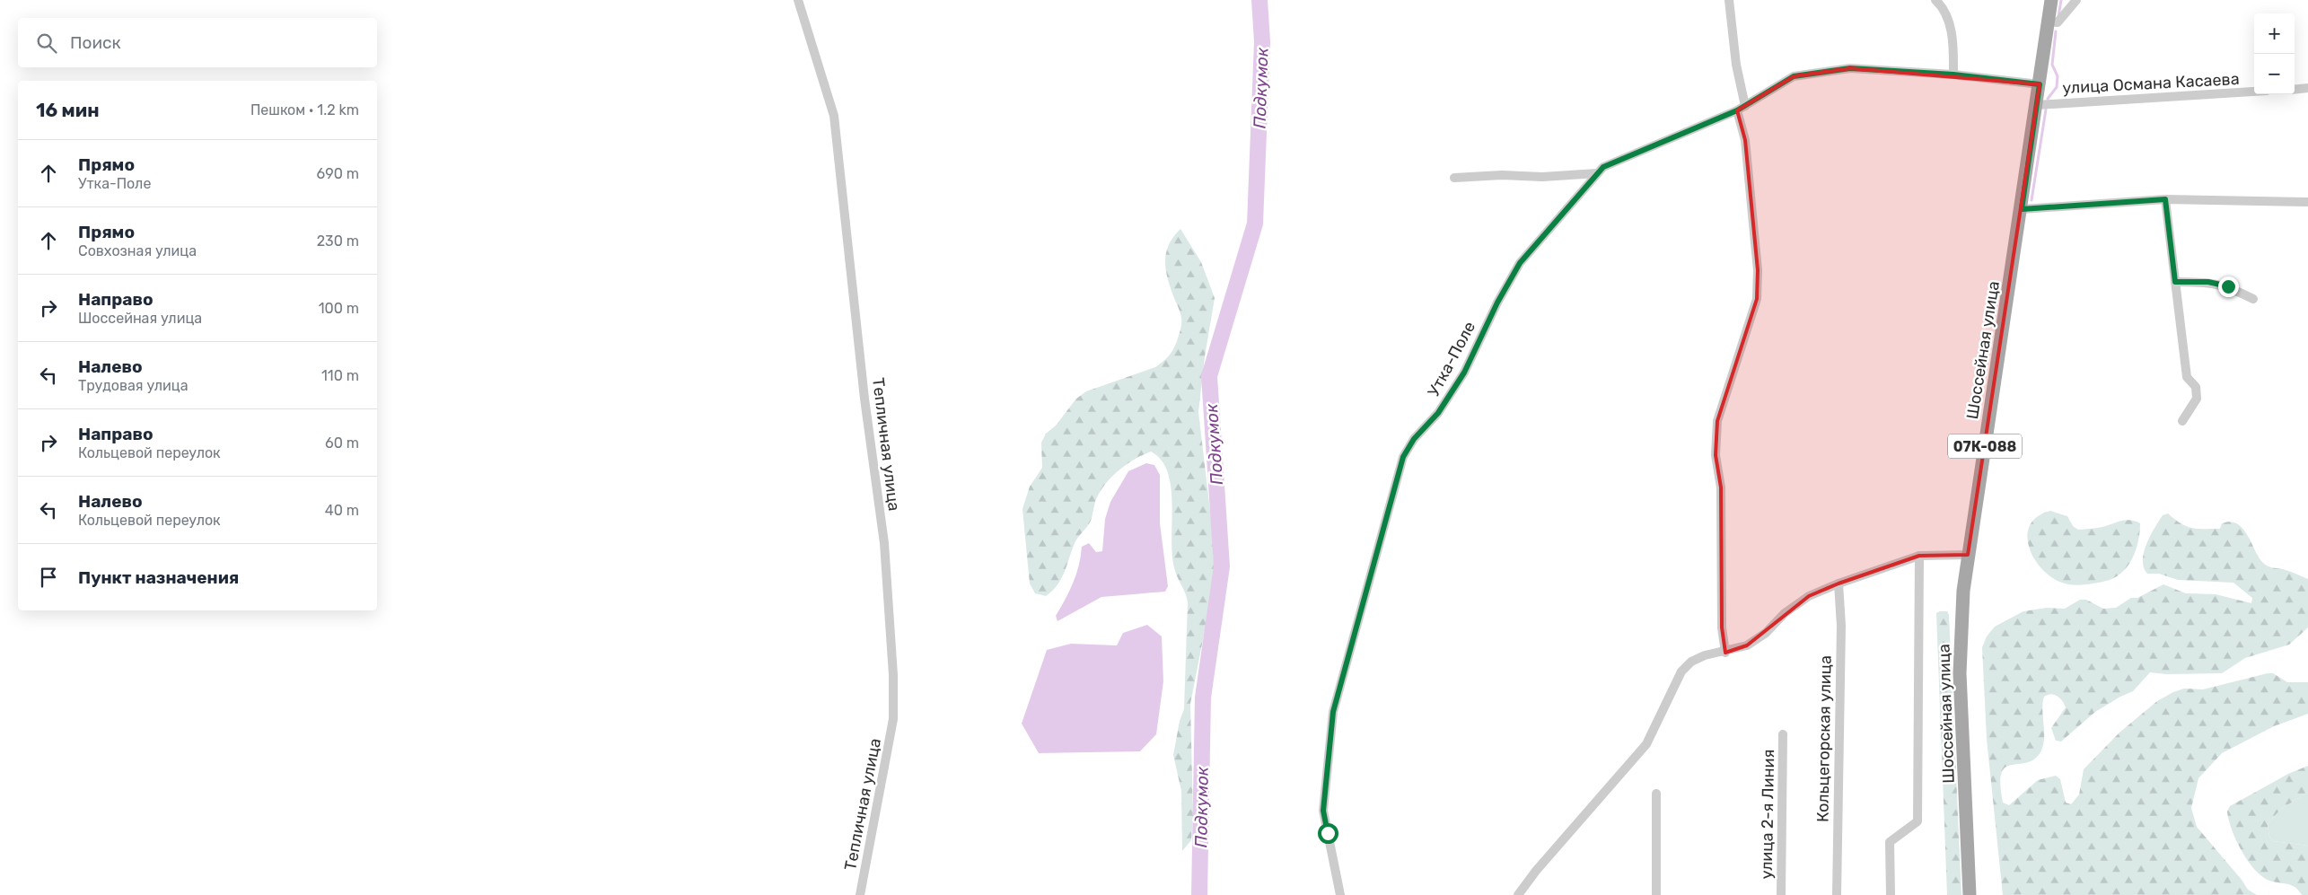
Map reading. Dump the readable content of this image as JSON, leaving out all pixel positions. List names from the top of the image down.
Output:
{
  "streets": {
    "main road": ["Шоссейная улица", "07К-088"],
    "street": [
      "улица Османа Касаева",
      "Утка-Поле",
      "Тепличная улица",
      "Кольцегорская улица",
      "улица 2-я Линия"
    ]
  },
  "crossings": [
    ["улица Османа Касаева", "Шоссейная улица"],
    ["Шоссейная улица", "Утка-Поле"]
  ],
  "water": ["Подкумок"],
  "page": {
    "map_buttons": ["+", "−"],
    "search": "Поиск",
    "heading": ["16 мин", "Пешком · 1.2 km"],
    "list": [
      ["Прямо", "Утка-Поле", "690 m"],
      ["Прямо", "Совхозная улица", "230 m"],
      ["Направо", "Шоссейная улица", "100 m"],
      ["Налево", "Трудовая улица", "110 m"],
      ["Направо", "Кольцевой переулок", "60 m"],
      ["Налево", "Кольцевой переулок", "40 m"],
      "Пункт назначения"
    ]
  }
}
